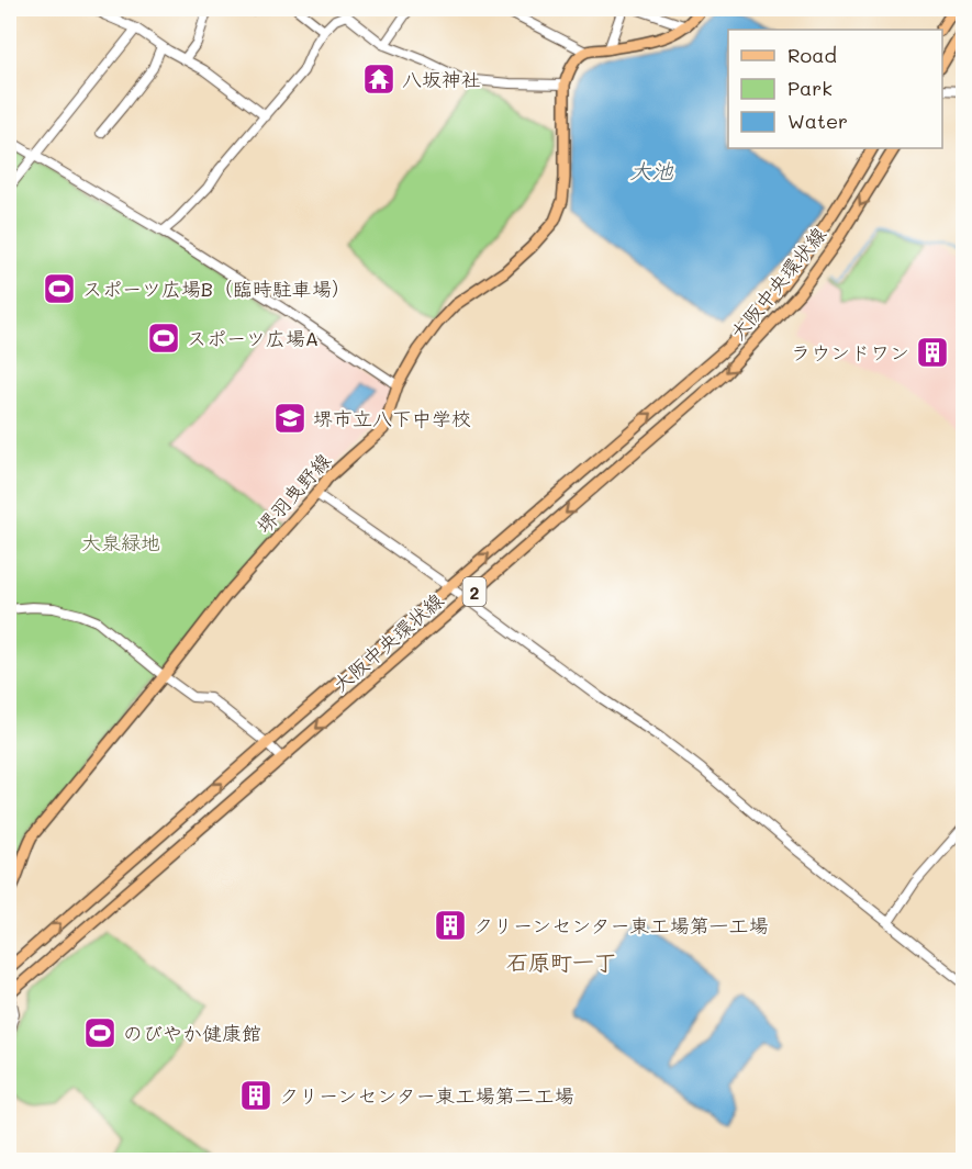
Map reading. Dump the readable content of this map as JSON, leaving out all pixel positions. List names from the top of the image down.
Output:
{
  "streets": {
    "main road": ["大阪中央環状線", "堺羽曳野線", "2"]
  },
  "districts": ["石原町一丁"],
  "water": ["大池"],
  "parks": ["大泉緑地"],
  "places": {
    "temple": ["八坂神社"],
    "sports": ["スポーツ広場B（臨時駐車場）", "スポーツ広場A", "のびやか健康館"],
    "building": ["ラウンドワン", "クリーンセンター東工場第一工場", "クリーンセンター東工場第二工場"],
    "school or university": ["堺市立八下中学校"]
  },
  "legend": ["Road", "Park", "Water"]
}
